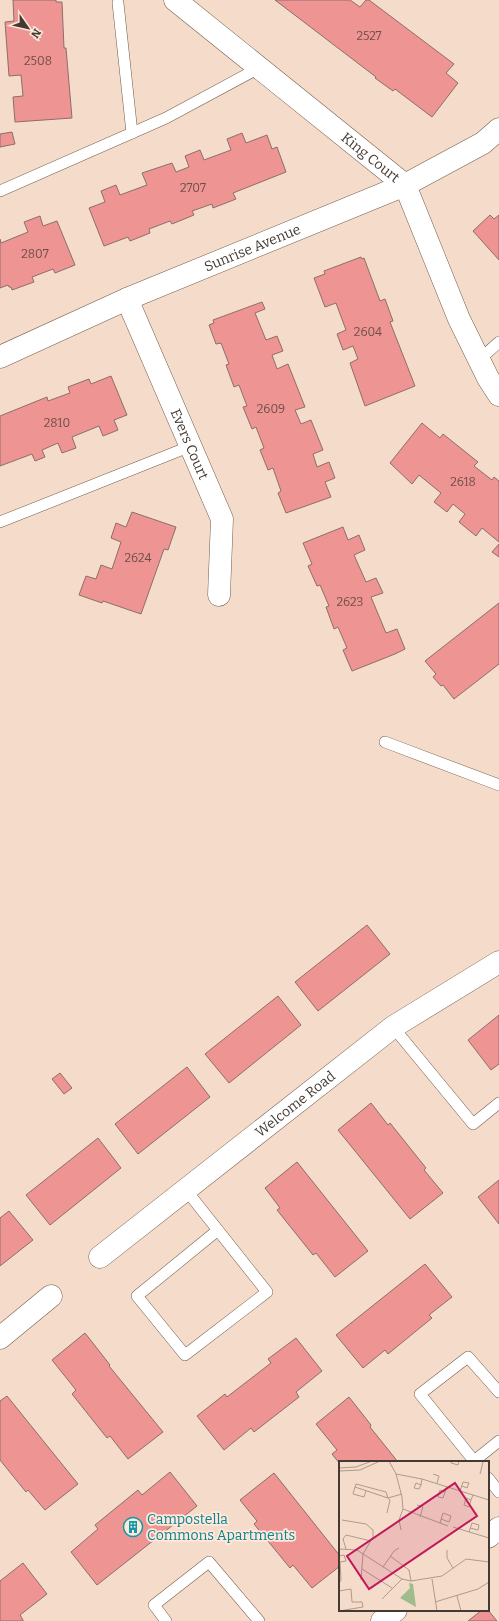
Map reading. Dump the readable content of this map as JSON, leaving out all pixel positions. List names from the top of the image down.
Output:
{
  "streets": {
    "street": [
      "King Court",
      "Sunrise Avenue",
      "Evers Court",
      "Welcome Road"
    ]
  },
  "crossings": [
    ["King Court", "Sunrise Avenue"],
    ["Sunrise Avenue", "Evers Court"]
  ],
  "places": {
    "building": ["Campostella Commons Apartments"]
  },
  "house_numbers": [
    "2527",
    "2508",
    "2707",
    "2807",
    "2604",
    "2609",
    "2810",
    "2618",
    "2624",
    "2623"
  ],
  "north": "bottom right"
}
